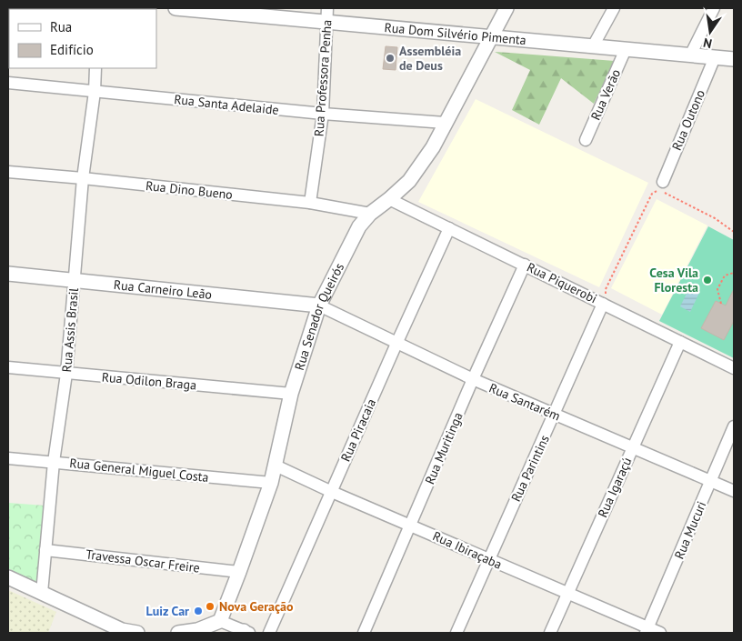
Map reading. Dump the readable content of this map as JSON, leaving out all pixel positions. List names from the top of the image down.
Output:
{
  "streets": {
    "street": [
      "Rua Dom Silvério Pimenta",
      "Rua Professora Penha",
      "Rua Verão",
      "Rua Santa Adelaide",
      "Rua Outono",
      "Rua Dino Bueno",
      "Rua Piquerobi",
      "Rua Carneiro Leão",
      "Rua Senador Queirós",
      "Rua Assis Brasil",
      "Rua Odilon Braga",
      "Rua Santarém",
      "Rua Piracaia",
      "Rua Muritinga",
      "Rua Parintins",
      "Rua General Miguel Costa",
      "Rua Igaraçú",
      "Rua Mucuri",
      "Rua Ibiraçaba",
      "Travessa Oscar Freire"
    ]
  },
  "crossings": [
    ["Rua Dom Silvério Pimenta", "Rua Professora Penha"],
    ["Rua Dom Silvério Pimenta", "Rua Verão"],
    ["Rua Dom Silvério Pimenta", "Rua Outono"],
    ["Rua Dom Silvério Pimenta", "Rua Senador Queirós"],
    ["Rua Professora Penha", "Rua Santa Adelaide"],
    ["Rua Professora Penha", "Rua Dino Bueno"],
    ["Rua Santa Adelaide", "Rua Senador Queirós"],
    ["Rua Santa Adelaide", "Rua Assis Brasil"],
    ["Rua Dino Bueno", "Rua Senador Queirós"],
    ["Rua Dino Bueno", "Rua Assis Brasil"],
    ["Rua Piquerobi", "Rua Senador Queirós"],
    ["Rua Piquerobi", "Rua Piracaia"],
    ["Rua Piquerobi", "Rua Muritinga"],
    ["Rua Piquerobi", "Rua Parintins"],
    ["Rua Piquerobi", "Rua Igaraçú"],
    ["Rua Carneiro Leão", "Rua Senador Queirós"],
    ["Rua Carneiro Leão", "Rua Assis Brasil"],
    ["Rua Carneiro Leão", "Rua Santarém"],
    ["Rua Senador Queirós", "Rua Odilon Braga"],
    ["Rua Senador Queirós", "Rua Santarém"],
    ["Rua Senador Queirós", "Rua General Miguel Costa"],
    ["Rua Senador Queirós", "Rua Ibiraçaba"],
    ["Rua Senador Queirós", "Travessa Oscar Freire"],
    ["Rua Assis Brasil", "Rua Odilon Braga"],
    ["Rua Assis Brasil", "Rua General Miguel Costa"],
    ["Rua Assis Brasil", "Travessa Oscar Freire"],
    ["Rua Santarém", "Rua Piracaia"],
    ["Rua Santarém", "Rua Muritinga"],
    ["Rua Santarém", "Rua Parintins"],
    ["Rua Santarém", "Rua Igaraçú"],
    ["Rua Santarém", "Rua Mucuri"],
    ["Rua Piracaia", "Rua Ibiraçaba"],
    ["Rua Muritinga", "Rua Ibiraçaba"],
    ["Rua Parintins", "Rua Ibiraçaba"],
    ["Rua Igaraçú", "Rua Ibiraçaba"],
    ["Rua Mucuri", "Rua Ibiraçaba"]
  ],
  "places": [
    "Assembléia de Deus",
    "Cesa Vila Floresta",
    "Nova Geração",
    "Luiz Car"
  ],
  "legend": ["Rua", "Edifício"],
  "north": "bottom"
}
